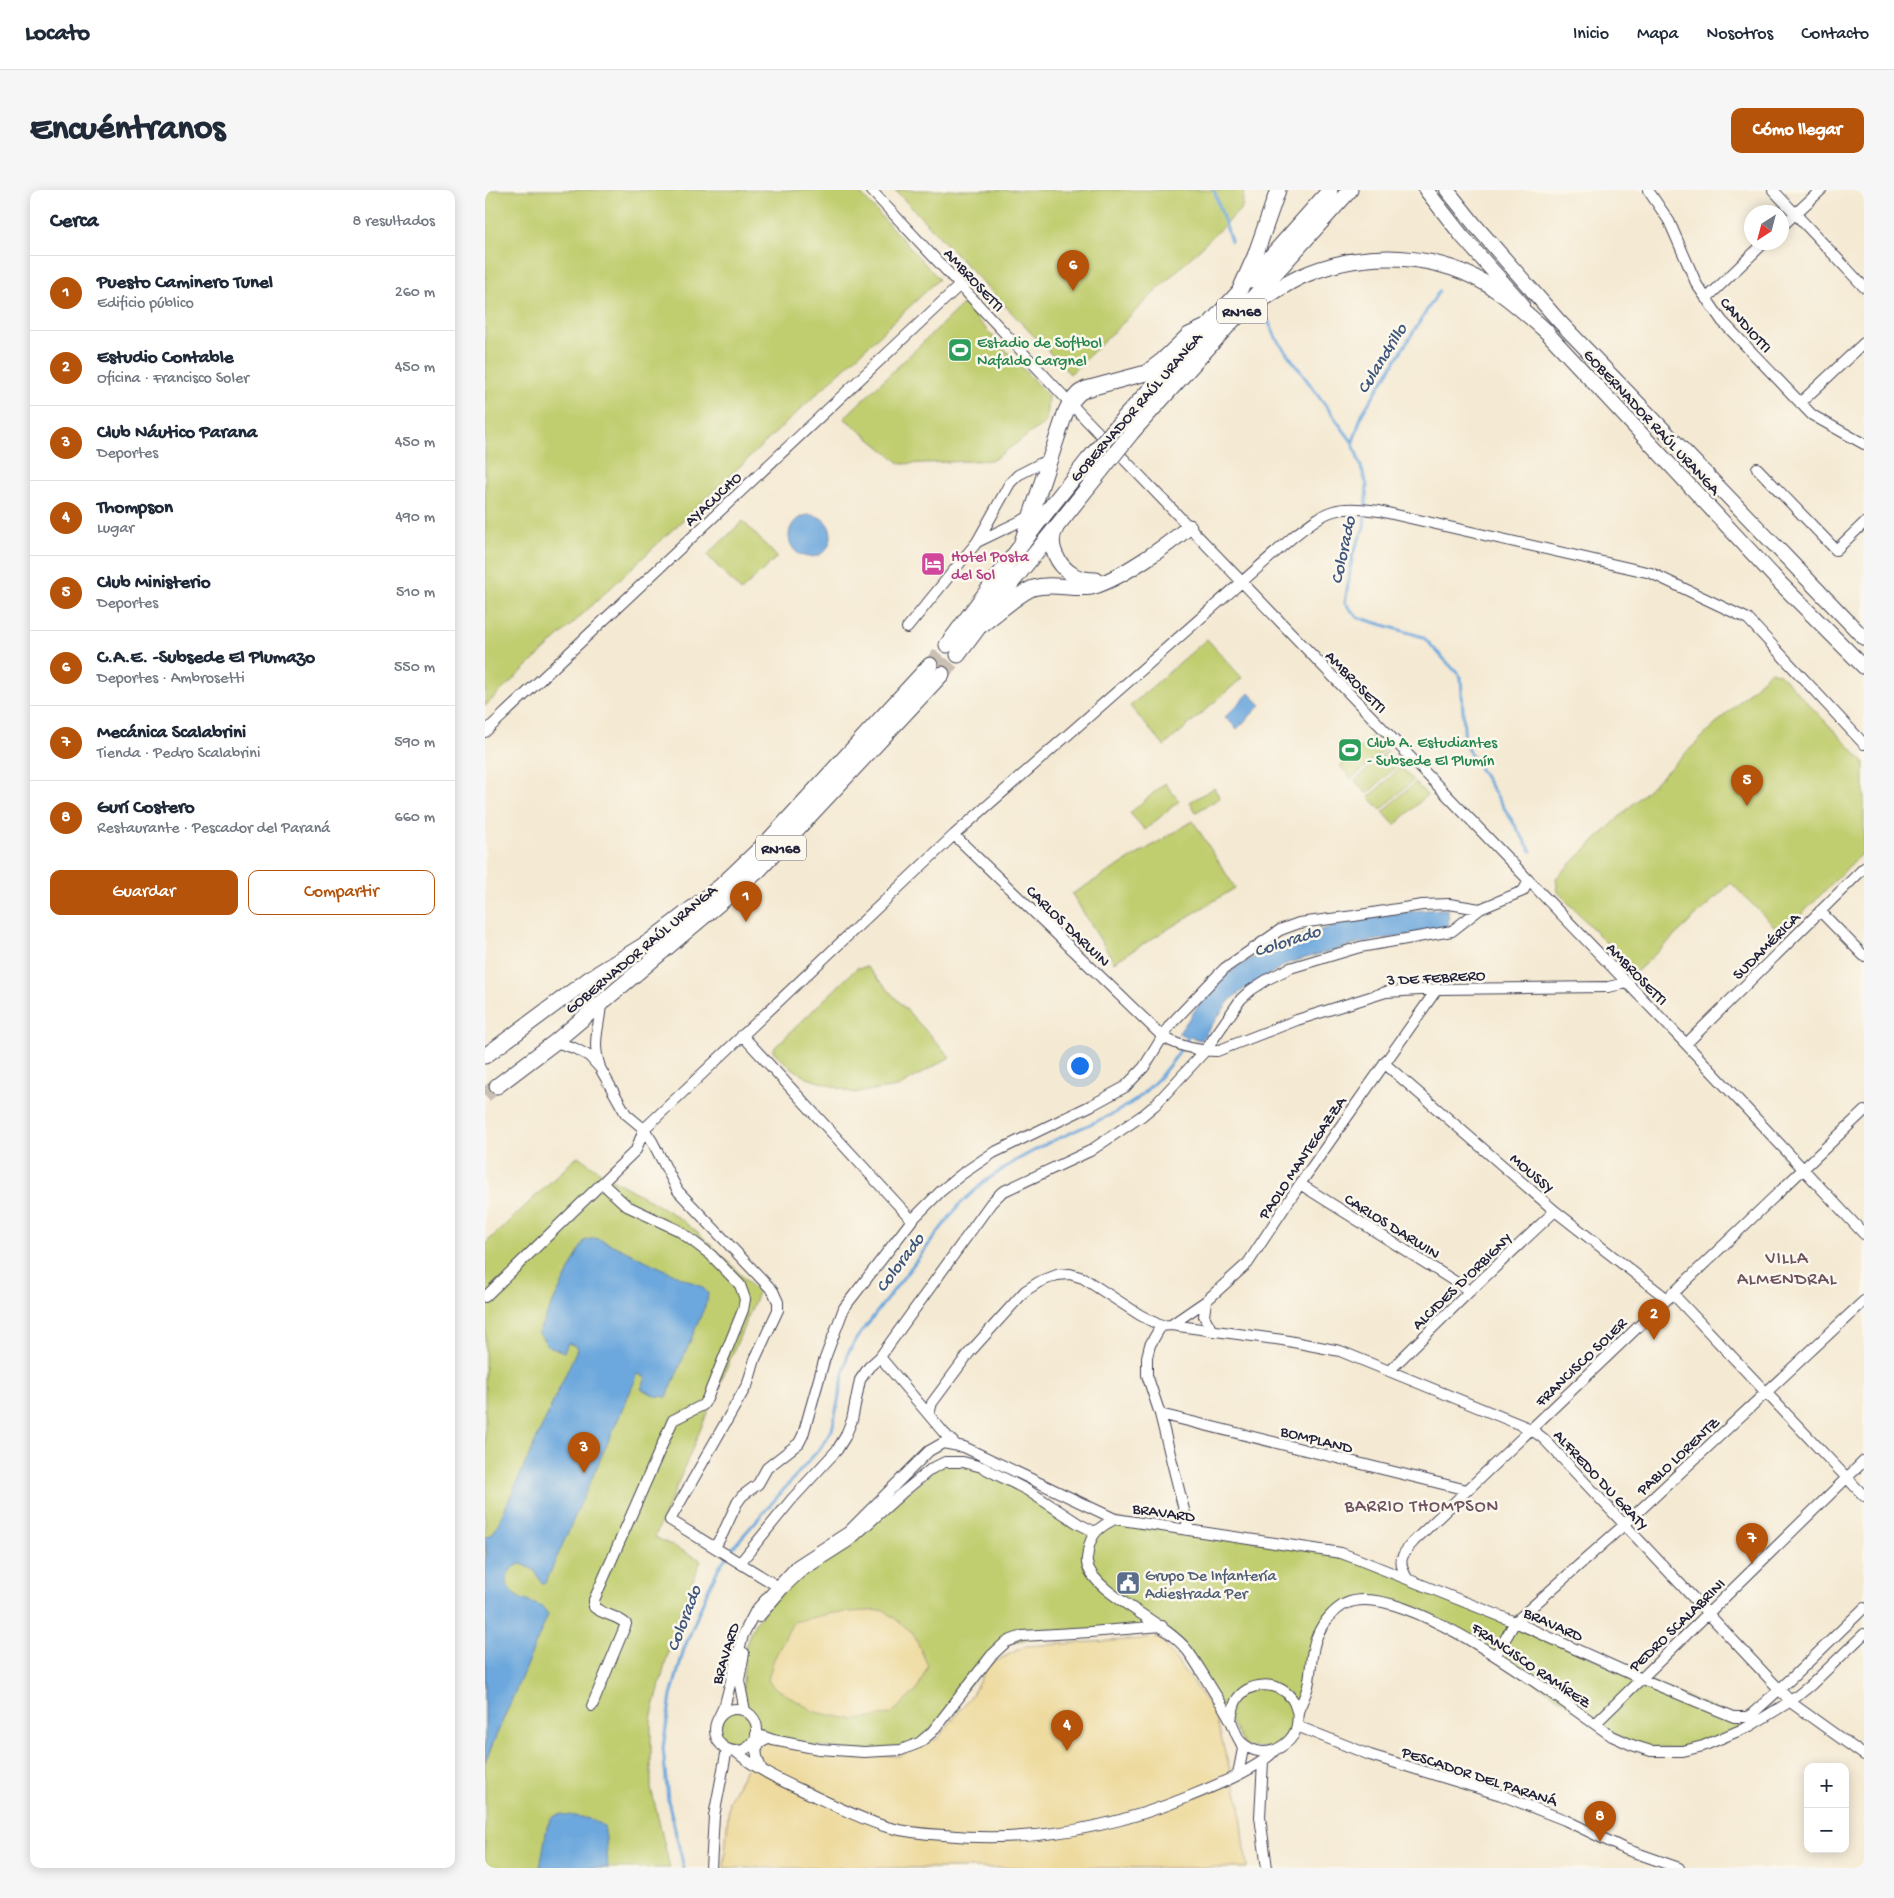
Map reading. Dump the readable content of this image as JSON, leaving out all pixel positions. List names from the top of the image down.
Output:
{
  "streets": {
    "highway": ["RN168", "GOBERNADOR RAÚL URANGA"],
    "street": [
      "AMBROSETTI",
      "CANDIOTTI",
      "AYACUCHO",
      "CARLOS DARWIN",
      "SUDAMÉRICA",
      "3 DE FEBRERO",
      "PAOLO MANTEGAZZA",
      "MOUSSY",
      "ALCIDES D'ORBIGNY",
      "FRANCISCO SOLER",
      "BOMPLAND",
      "PABLO LORENTZ",
      "ALFREDO DU GRATY",
      "BRAVARD",
      "PEDRO SCALABRINI",
      "FRANCISCO RAMÍREZ",
      "PESCADOR DEL PARANÁ"
    ]
  },
  "crossings": [
    ["AMBROSETTI", "AYACUCHO"],
    ["AMBROSETTI", "SUDAMÉRICA"],
    ["AMBROSETTI", "3 DE FEBRERO"],
    ["AMBROSETTI", "FRANCISCO SOLER"],
    ["CARLOS DARWIN", "PAOLO MANTEGAZZA"],
    ["CARLOS DARWIN", "ALCIDES D'ORBIGNY"],
    ["3 DE FEBRERO", "PAOLO MANTEGAZZA"],
    ["PAOLO MANTEGAZZA", "MOUSSY"],
    ["PAOLO MANTEGAZZA", "BOMPLAND"],
    ["PAOLO MANTEGAZZA", "ALFREDO DU GRATY"],
    ["PAOLO MANTEGAZZA", "BRAVARD"],
    ["MOUSSY", "ALCIDES D'ORBIGNY"],
    ["MOUSSY", "FRANCISCO SOLER"],
    ["MOUSSY", "PABLO LORENTZ"],
    ["MOUSSY", "PEDRO SCALABRINI"],
    ["ALCIDES D'ORBIGNY", "ALFREDO DU GRATY"],
    ["FRANCISCO SOLER", "BOMPLAND"],
    ["FRANCISCO SOLER", "ALFREDO DU GRATY"],
    ["FRANCISCO SOLER", "BRAVARD"],
    ["PABLO LORENTZ", "ALFREDO DU GRATY"],
    ["PABLO LORENTZ", "BRAVARD"],
    ["PABLO LORENTZ", "FRANCISCO RAMÍREZ"],
    ["ALFREDO DU GRATY", "BRAVARD"],
    ["ALFREDO DU GRATY", "PEDRO SCALABRINI"],
    ["ALFREDO DU GRATY", "FRANCISCO RAMÍREZ"],
    ["BRAVARD", "PEDRO SCALABRINI"],
    ["PEDRO SCALABRINI", "FRANCISCO RAMÍREZ"],
    ["FRANCISCO RAMÍREZ", "PESCADOR DEL PARANÁ"]
  ],
  "districts": ["VILLA ALMENDRAL", "BARRIO THOMPSON"],
  "water": ["Culandrillo", "Colorado"],
  "places": {
    "sports": ["Estadio de Softbol Nafaldo Cargnel", "Club A. Estudiantes - Subsede El Plumín"],
    "hotel": ["Hotel Posta del Sol"],
    "public building": ["Grupo De Infantería Adiestrada Per"]
  },
  "north": "bottom left",
  "page": {
    "header": "Locato",
    "nav": [
      "Inicio",
      "Mapa",
      "Nosotros",
      "Contacto"
    ],
    "buttons": [
      "Cómo llegar",
      ["Guardar", "Compartir"]
    ],
    "title": "Encuéntranos",
    "heading": ["Cerca", "8 resultados"],
    "pins": [
      "6",
      "5",
      "1",
      "2",
      "3",
      "7",
      "4",
      "8"
    ],
    "list": [
      {
        "mark": "1",
        "name": "Puesto Caminero Tunel",
        "note": "Edificio público",
        "value": "260 m"
      },
      {
        "mark": "2",
        "name": "Estudio Contable",
        "note": "Oficina · Francisco Soler",
        "value": "450 m"
      },
      {
        "mark": "3",
        "name": "Club Náutico Parana",
        "note": "Deportes",
        "value": "450 m"
      },
      {
        "mark": "4",
        "name": "Thompson",
        "note": "Lugar",
        "value": "490 m"
      },
      {
        "mark": "5",
        "name": "Club Ministerio",
        "note": "Deportes",
        "value": "510 m"
      },
      {
        "mark": "6",
        "name": "C.A.E. -Subsede El Plumazo",
        "note": "Deportes · Ambrosetti",
        "value": "550 m"
      },
      {
        "mark": "7",
        "name": "Mecánica Scalabrini",
        "note": "Tienda · Pedro Scalabrini",
        "value": "590 m"
      },
      {
        "mark": "8",
        "name": "Gurí Costero",
        "note": "Restaurante · Pescador del Paraná",
        "value": "660 m"
      }
    ],
    "map_buttons": ["+", "−"]
  }
}
